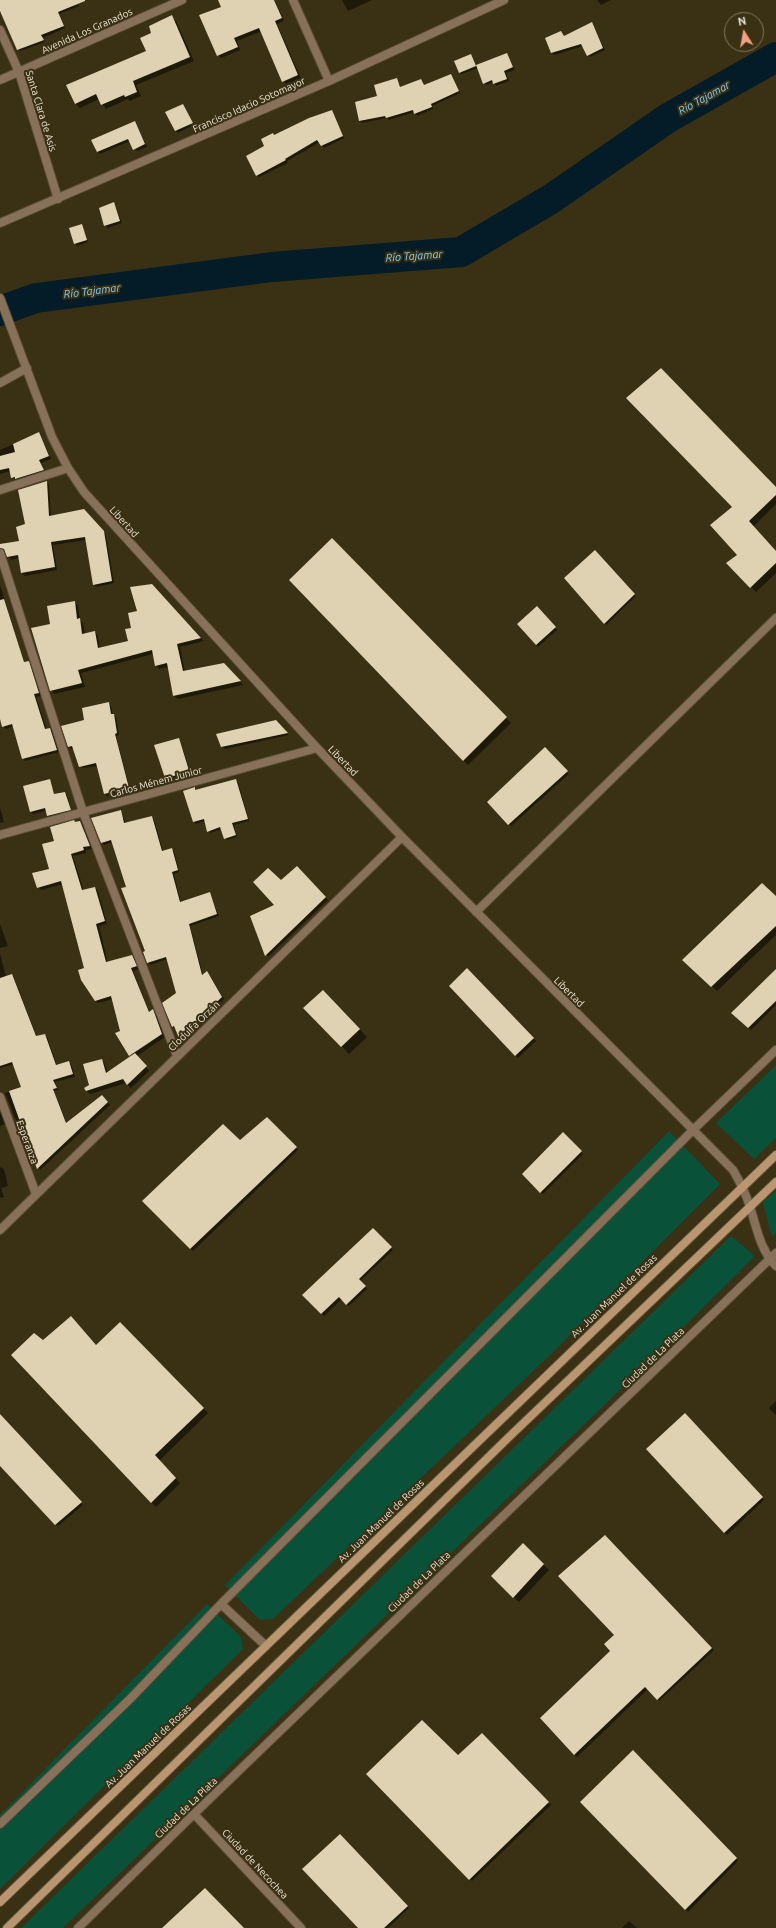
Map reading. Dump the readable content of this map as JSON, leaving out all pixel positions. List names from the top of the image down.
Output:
{
  "streets": {
    "main road": ["Av. Juan Manuel de Rosas"],
    "street": [
      "Avenida Los Granados",
      "Francisco Idacio Sotomayor",
      "Santa Clara de Asis",
      "Libertad",
      "Carlos Ménem Junior",
      "Clodulfa Orzán",
      "Esperanza",
      "Ciudad de La Plata",
      "Ciudad de Necochea"
    ]
  },
  "crossings": [
    ["Avenida Los Granados", "Santa Clara de Asis"],
    ["Francisco Idacio Sotomayor", "Santa Clara de Asis"],
    ["Libertad", "Carlos Ménem Junior"],
    ["Libertad", "Clodulfa Orzán"],
    ["Libertad", "Av. Juan Manuel de Rosas"],
    ["Libertad", "Ciudad de La Plata"],
    ["Clodulfa Orzán", "Esperanza"],
    ["Ciudad de La Plata", "Ciudad de Necochea"]
  ],
  "water": ["Río Tajamar"],
  "north": "top"
}
